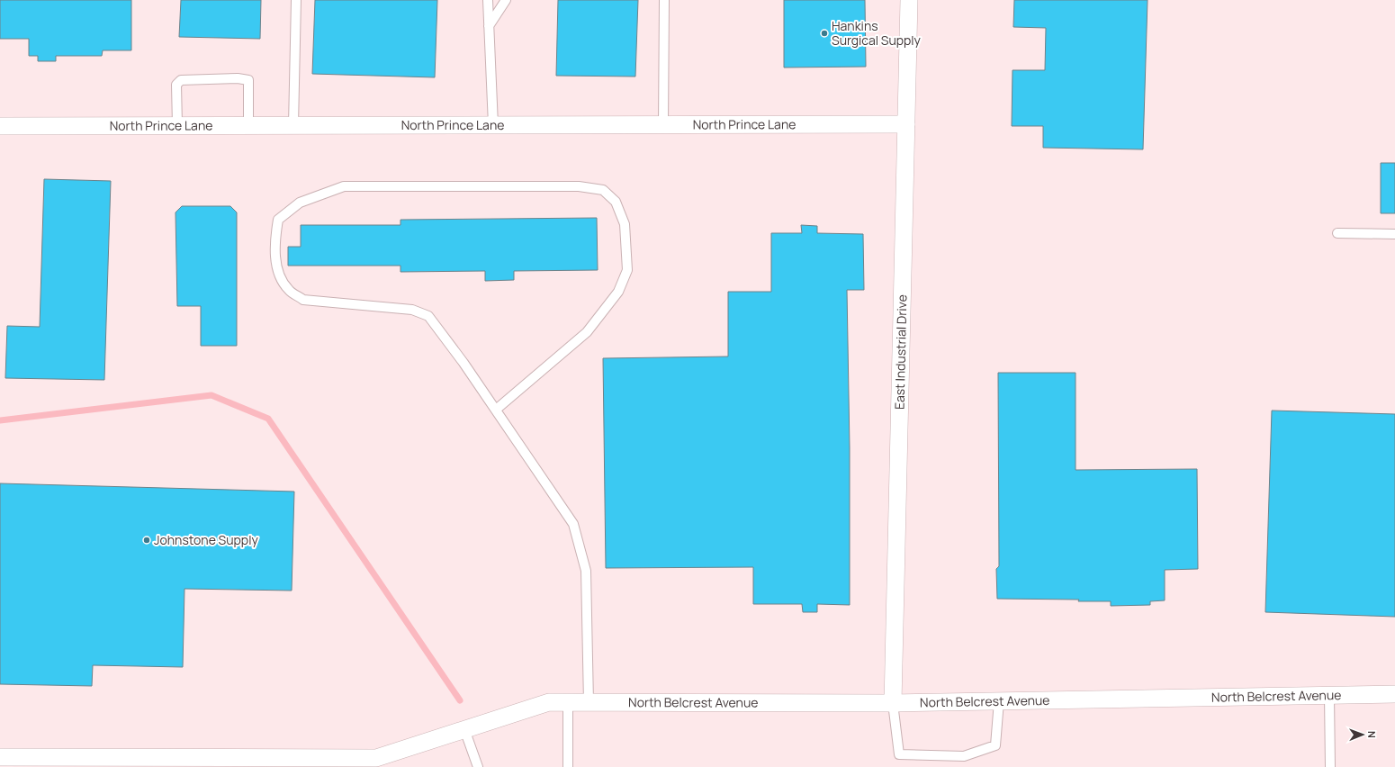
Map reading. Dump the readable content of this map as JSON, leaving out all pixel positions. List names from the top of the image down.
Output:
{
  "streets": {
    "street": ["North Prince Lane", "East Industrial Drive", "North Belcrest Avenue"]
  },
  "crossings": [
    ["North Prince Lane", "East Industrial Drive"],
    ["East Industrial Drive", "North Belcrest Avenue"]
  ],
  "places": ["Hankins Surgical Supply", "Johnstone Supply"],
  "north": "right"
}
